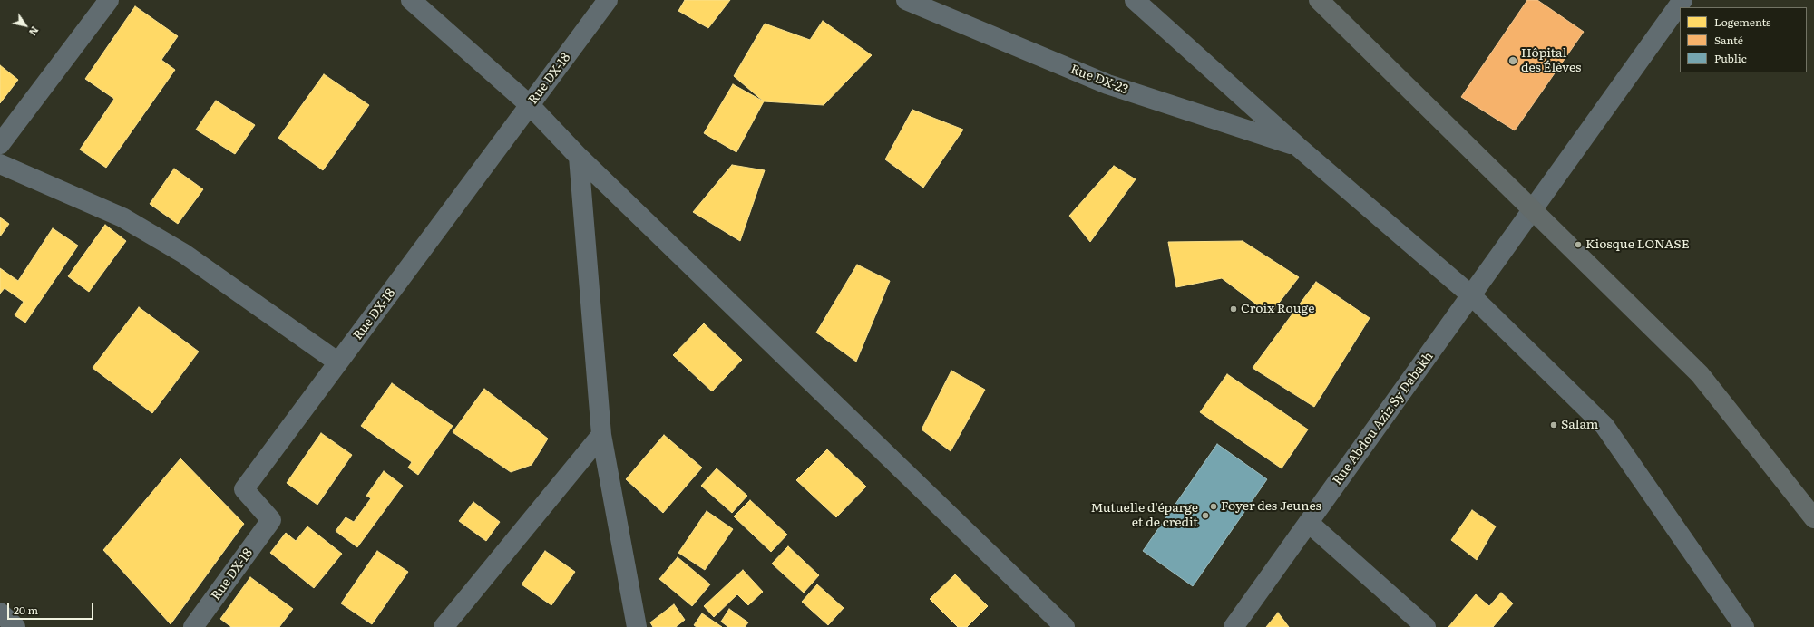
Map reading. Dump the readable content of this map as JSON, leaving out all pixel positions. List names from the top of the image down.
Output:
{
  "streets": {
    "street": ["Rue DX-18", "Rue DX-23", "Rue Abdou Aziz Sy Dabakh"]
  },
  "places": [
    "Hôpital des Élèves",
    "Kiosque LONASE",
    "Croix Rouge",
    "Salam",
    "Foyer des Jeunes",
    "Mutuelle d'éparge et de credit"
  ],
  "legend": ["Logements", "Santé", "Public"],
  "scale_bar": "20 m",
  "north": "bottom right"
}
